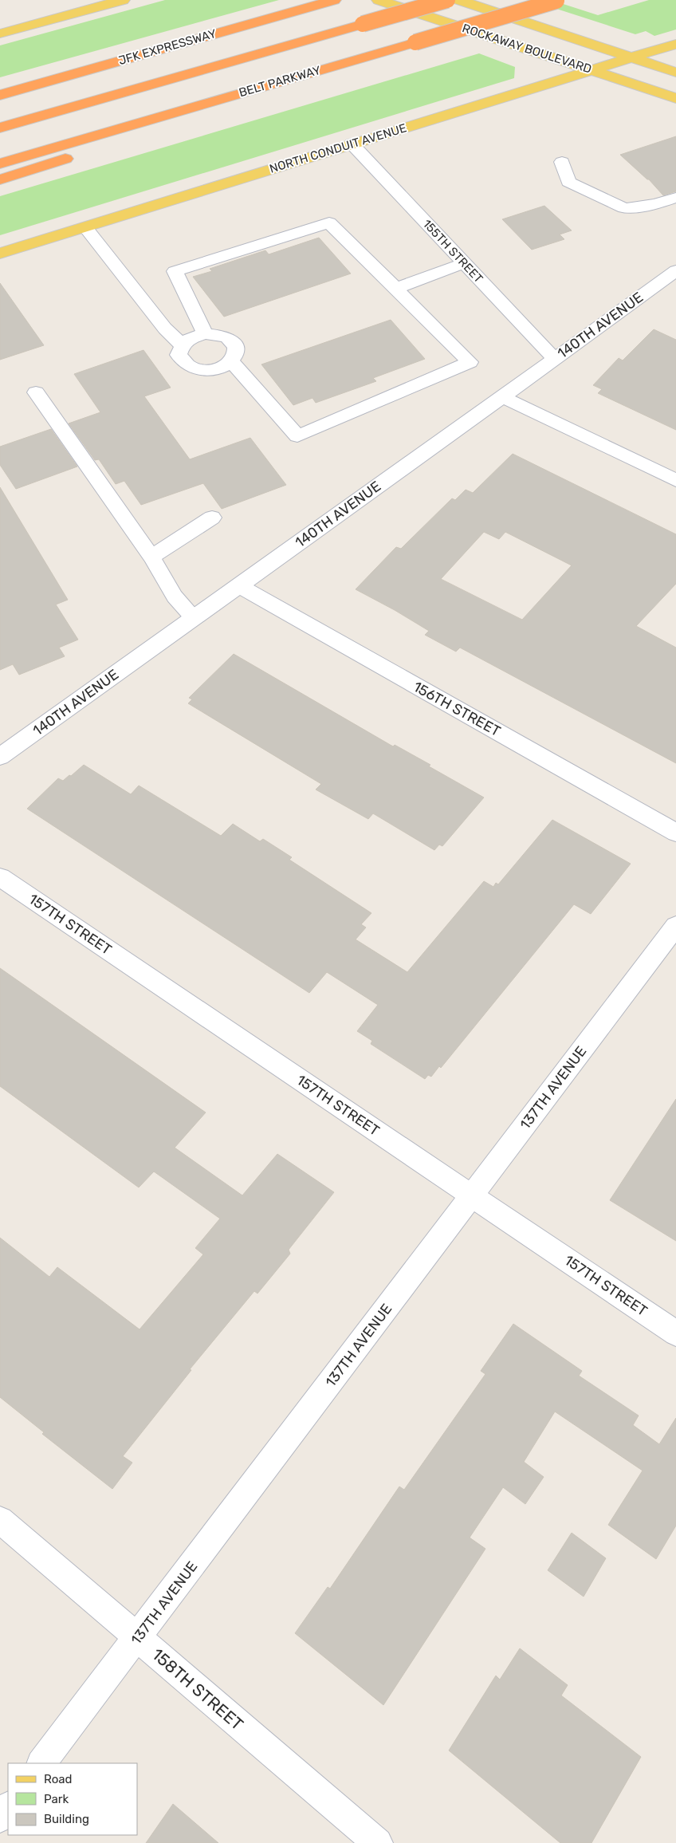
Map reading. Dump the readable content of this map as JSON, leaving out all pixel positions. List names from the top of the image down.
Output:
{
  "streets": {
    "highway": ["JFK EXPRESSWAY", "BELT PARKWAY"],
    "main road": ["ROCKAWAY BOULEVARD", "NORTH CONDUIT AVENUE"],
    "street": [
      "155TH STREET",
      "140TH AVENUE",
      "156TH STREET",
      "157TH STREET",
      "137TH AVENUE",
      "158TH STREET"
    ]
  },
  "crossings": [
    ["ROCKAWAY BOULEVARD", "NORTH CONDUIT AVENUE"],
    ["NORTH CONDUIT AVENUE", "155TH STREET"],
    ["155TH STREET", "140TH AVENUE"],
    ["140TH AVENUE", "156TH STREET"],
    ["157TH STREET", "137TH AVENUE"],
    ["137TH AVENUE", "158TH STREET"]
  ],
  "legend": ["Road", "Park", "Building"]
}
